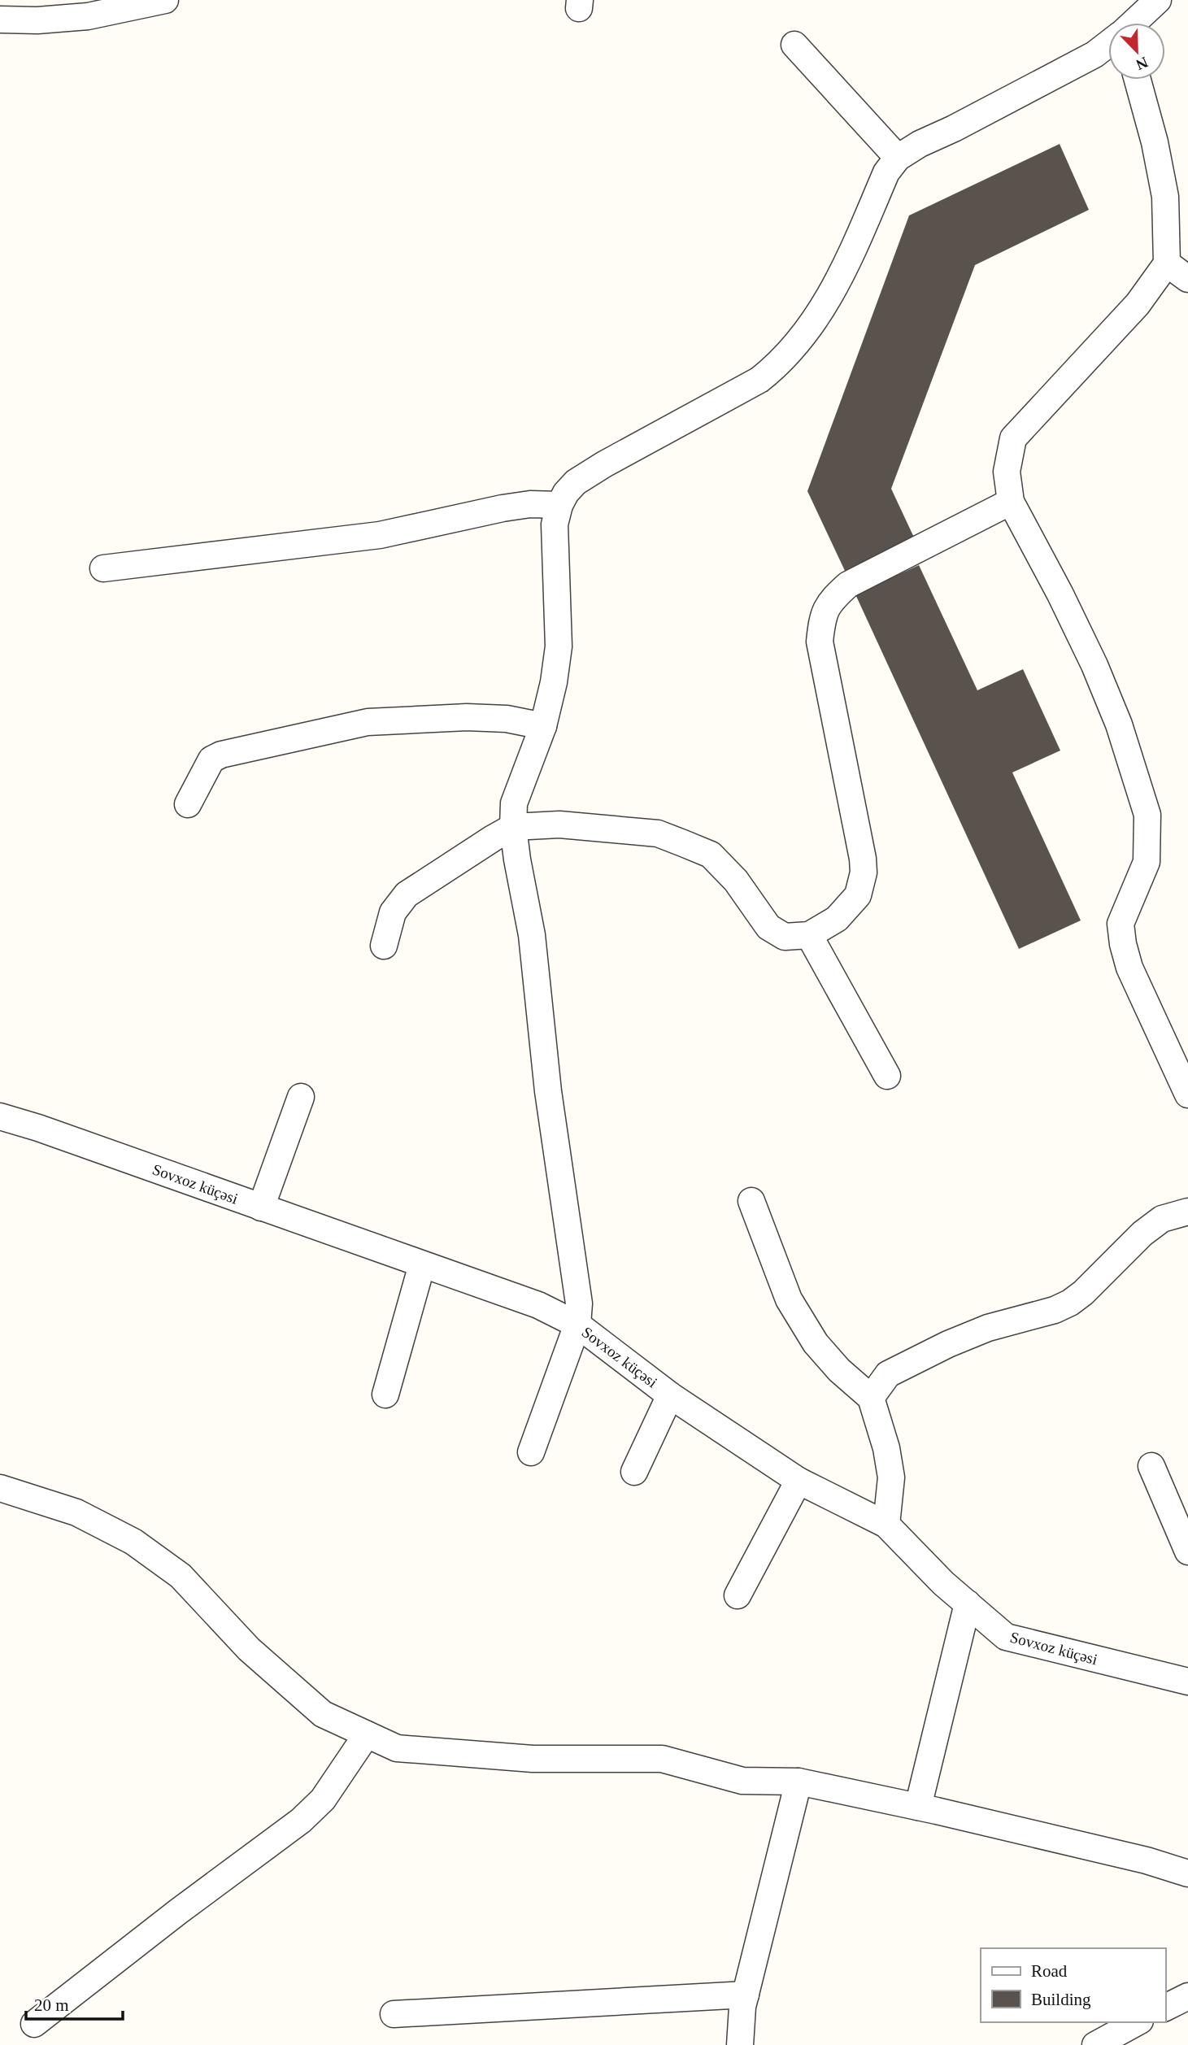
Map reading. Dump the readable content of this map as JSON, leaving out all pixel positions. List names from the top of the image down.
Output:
{
  "streets": {
    "street": ["Sovxoz küçəsi"]
  },
  "legend": ["Road", "Building"],
  "scale_bar": "20 m",
  "north": "bottom right"
}
